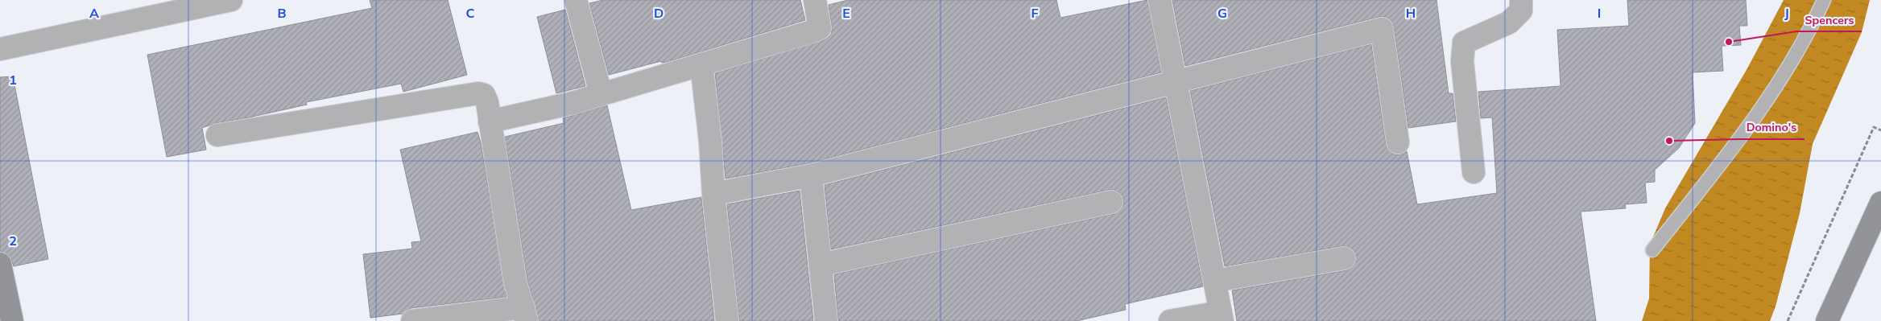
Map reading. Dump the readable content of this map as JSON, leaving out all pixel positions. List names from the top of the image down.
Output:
{
  "places": ["Spencers", "Domino's"],
  "grid": {
    "columns": [
      "A",
      "B",
      "C",
      "D",
      "E",
      "F",
      "G",
      "H",
      "I",
      "J"
    ],
    "rows": ["1", "2"]
  }
}
